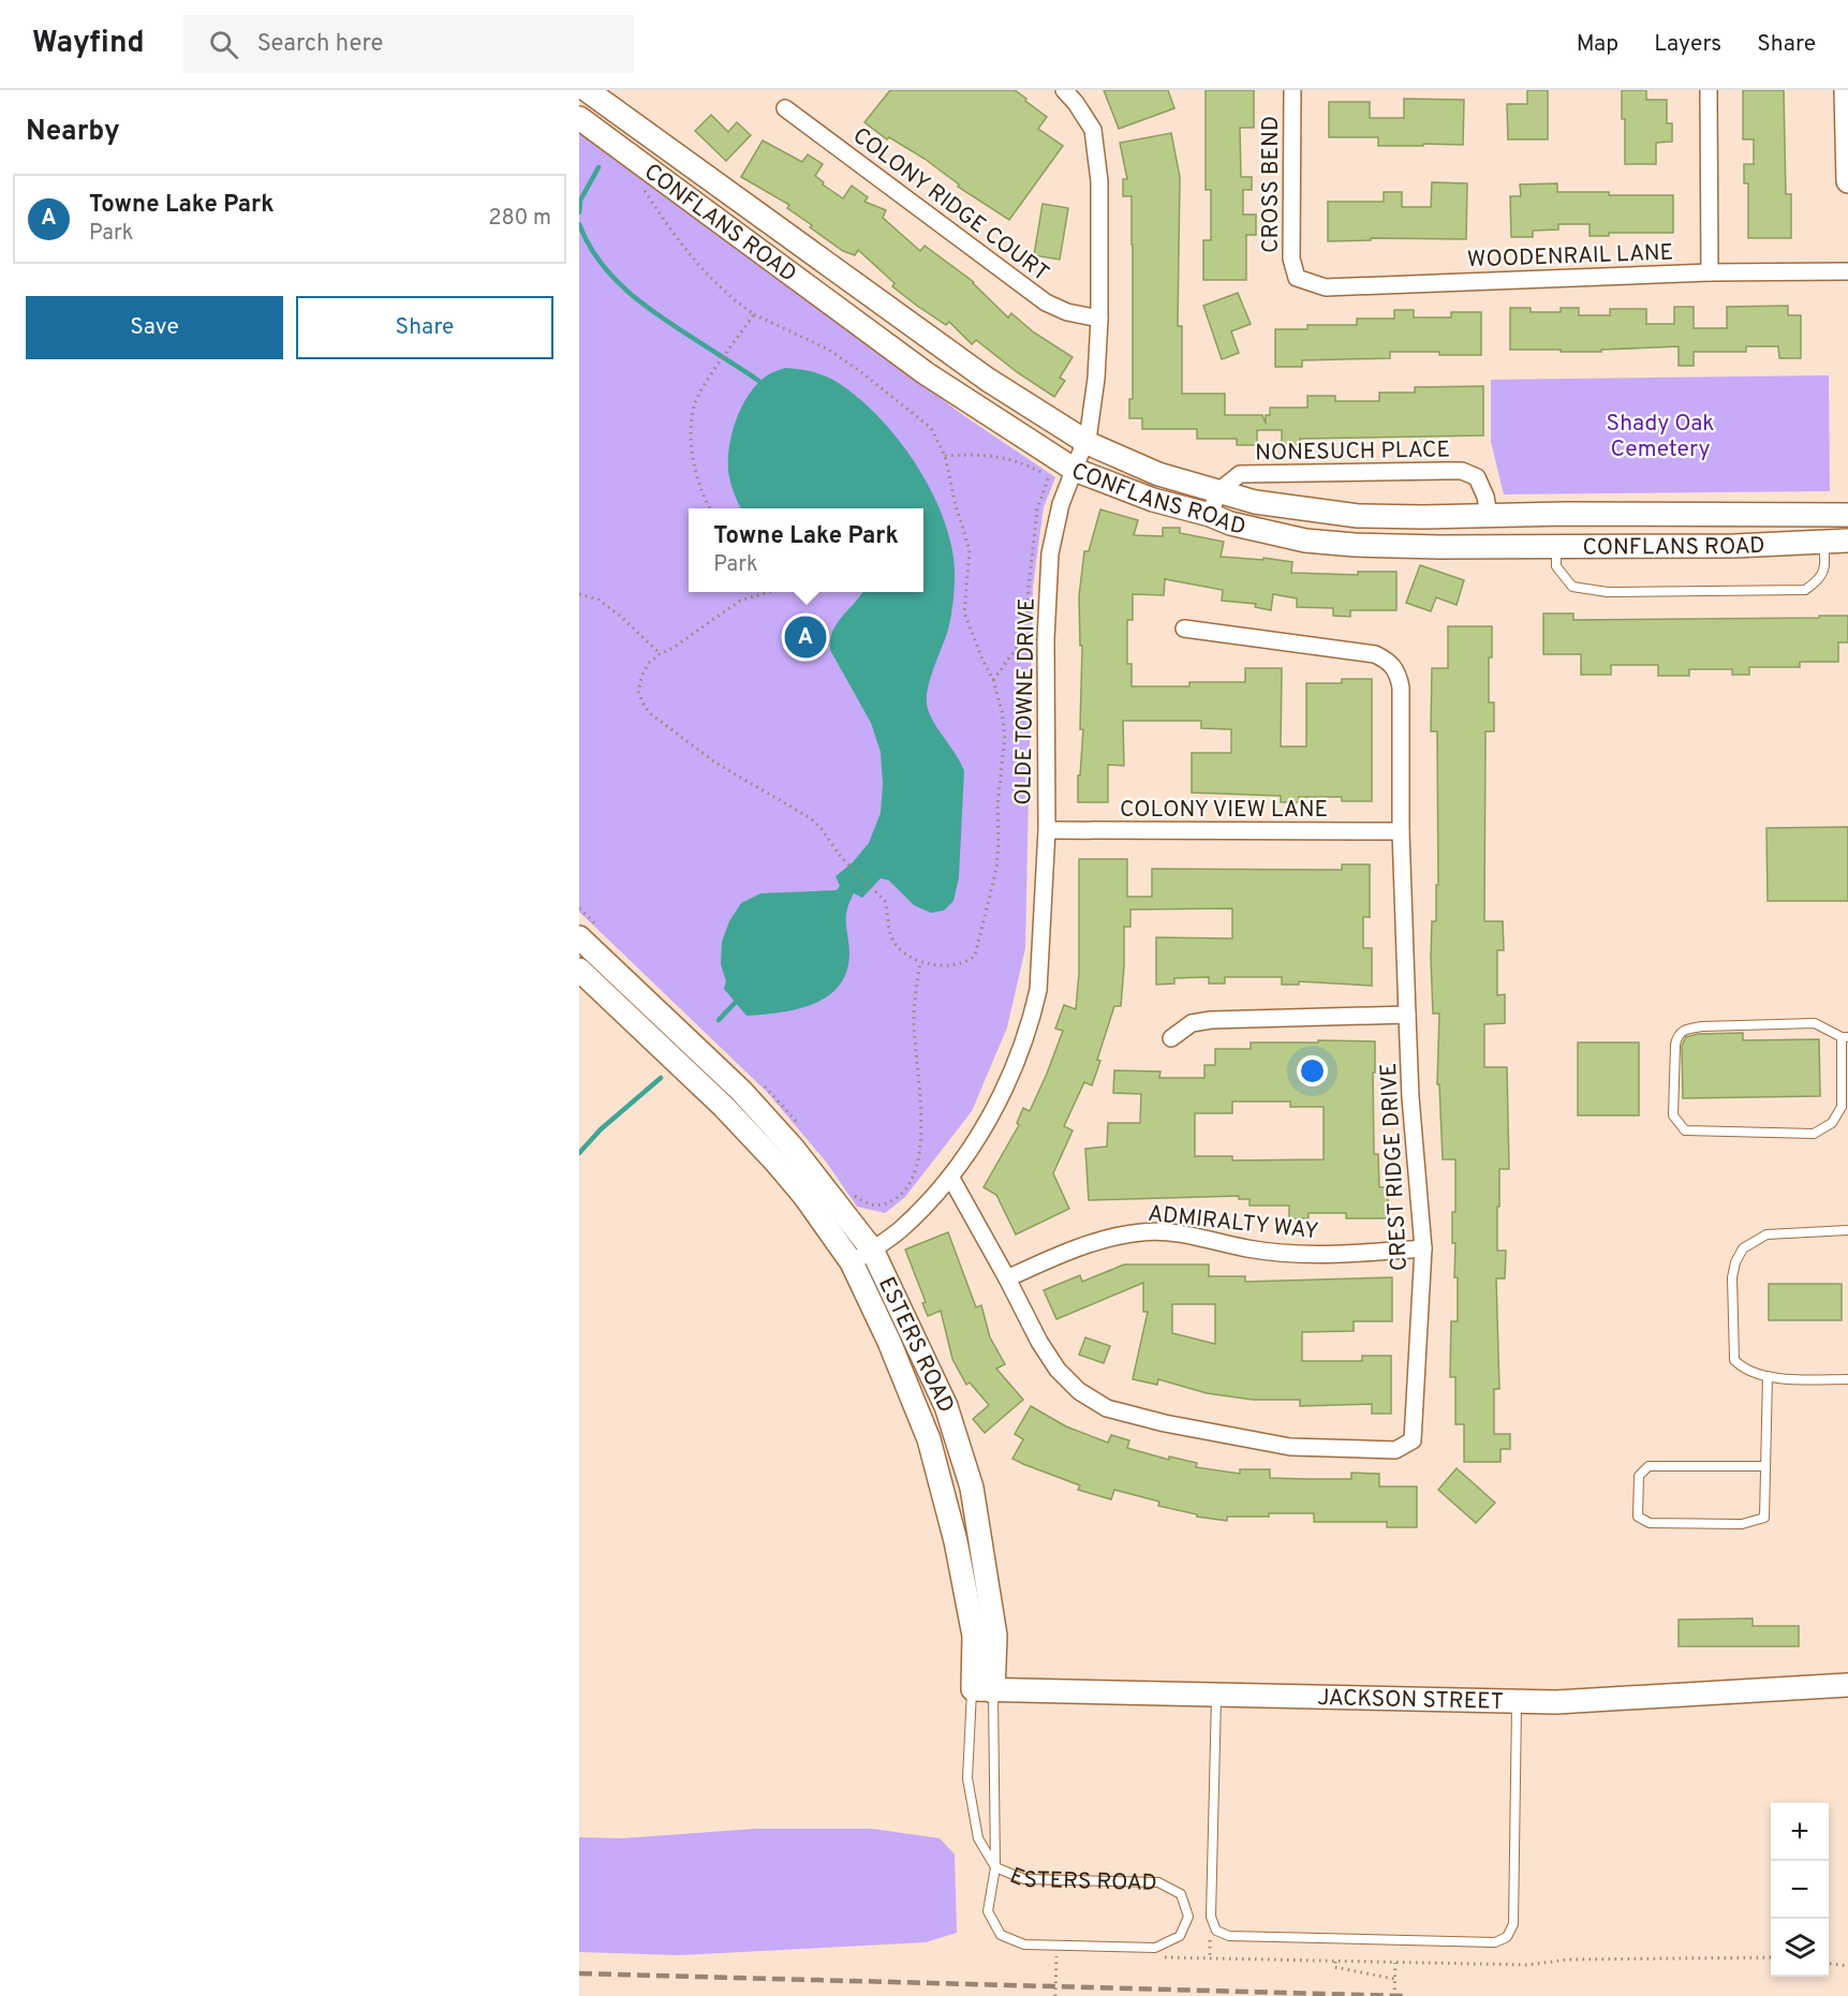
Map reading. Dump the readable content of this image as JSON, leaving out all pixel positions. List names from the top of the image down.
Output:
{
  "streets": {
    "main road": ["CONFLANS ROAD", "ESTERS ROAD", "JACKSON STREET"],
    "street": [
      "CROSS BEND",
      "COLONY RIDGE COURT",
      "WOODENRAIL LANE",
      "NONESUCH PLACE",
      "OLDE TOWNE DRIVE",
      "COLONY VIEW LANE",
      "CREST RIDGE DRIVE",
      "ADMIRALTY WAY"
    ]
  },
  "crossings": [
    ["CROSS BEND", "WOODENRAIL LANE"],
    ["COLONY RIDGE COURT", "OLDE TOWNE DRIVE"],
    ["CONFLANS ROAD", "NONESUCH PLACE"],
    ["CONFLANS ROAD", "OLDE TOWNE DRIVE"],
    ["OLDE TOWNE DRIVE", "COLONY VIEW LANE"],
    ["OLDE TOWNE DRIVE", "CREST RIDGE DRIVE"],
    ["OLDE TOWNE DRIVE", "ESTERS ROAD"],
    ["COLONY VIEW LANE", "CREST RIDGE DRIVE"],
    ["CREST RIDGE DRIVE", "ADMIRALTY WAY"],
    ["ESTERS ROAD", "JACKSON STREET"]
  ],
  "parks": ["Shady Oak Cemetery"],
  "page": {
    "header": "Wayfind",
    "search": "Search here",
    "nav": ["Map", "Layers", "Share"],
    "heading": "Nearby",
    "list": [
      {
        "mark": "A",
        "name": "Towne Lake Park",
        "note": "Park",
        "value": "280 m"
      }
    ],
    "buttons": ["Save", "Share"],
    "popup": ["Towne Lake Park", "Park"],
    "pins": "A",
    "map_buttons": ["+", "−"]
  }
}
